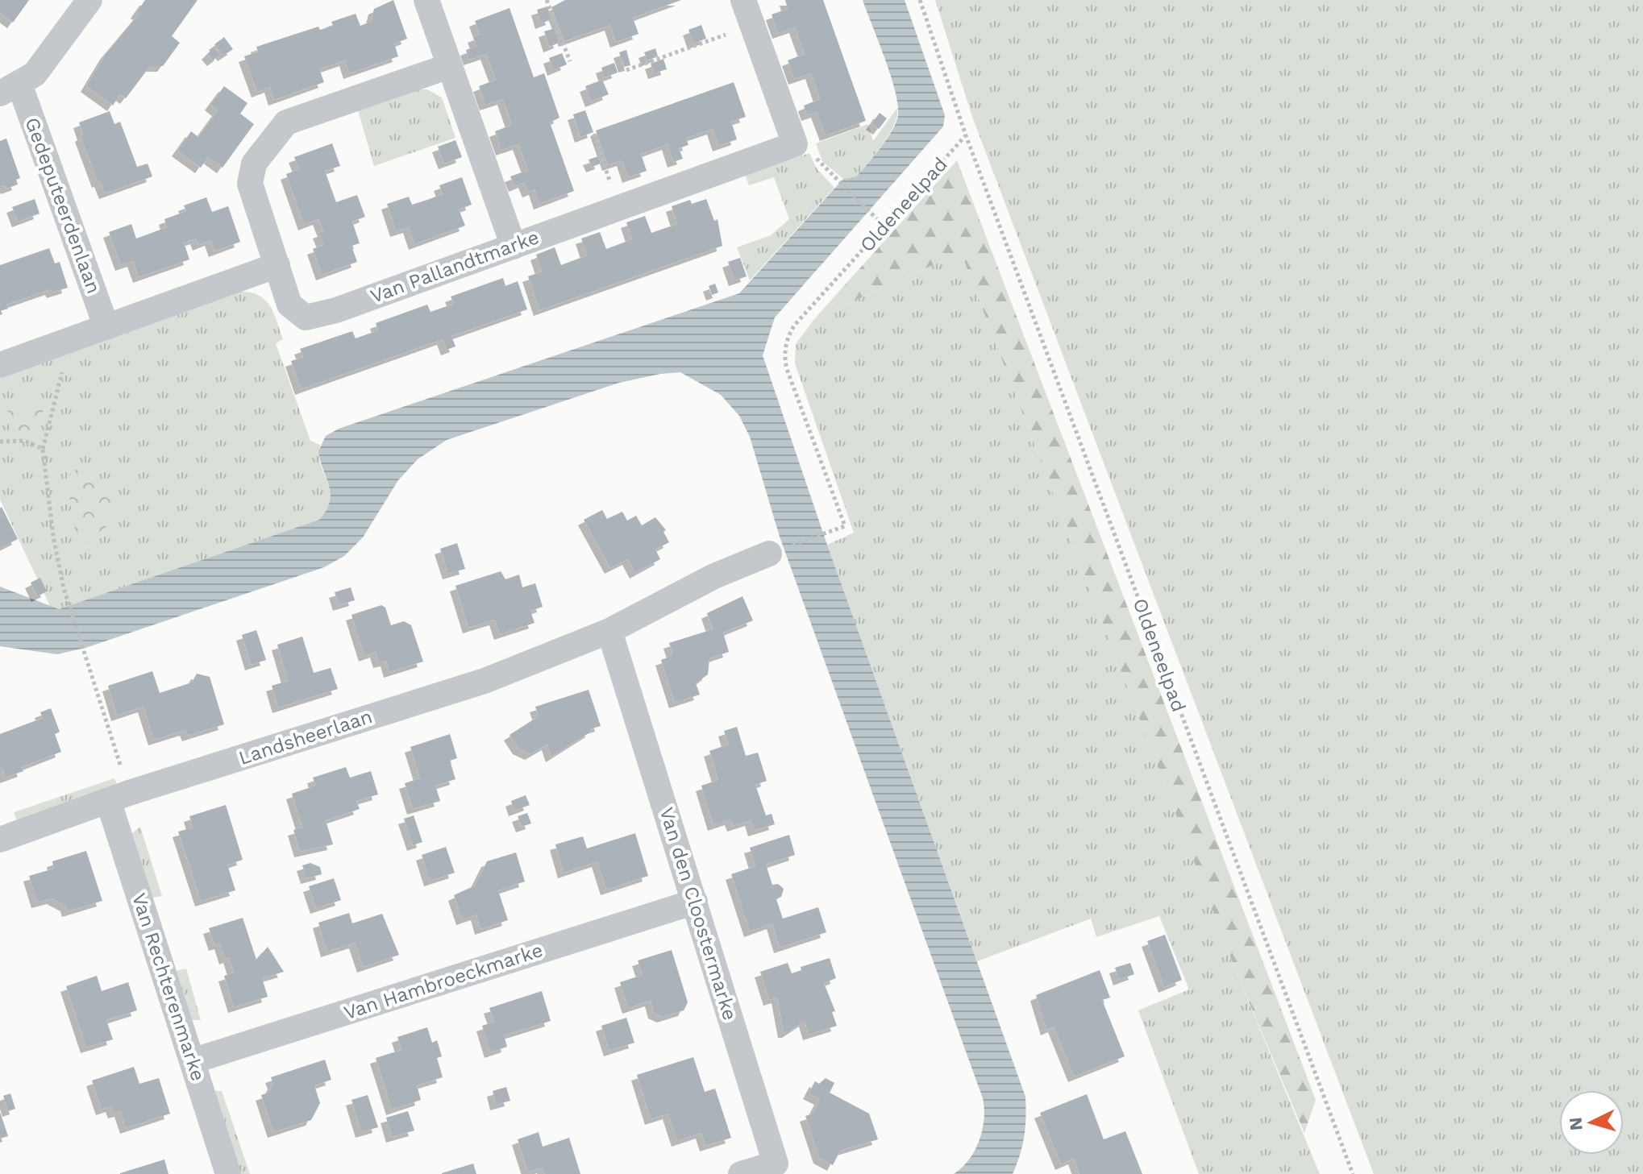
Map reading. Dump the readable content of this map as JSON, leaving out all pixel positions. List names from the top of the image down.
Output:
{
  "streets": {
    "street": [
      "Gedeputeerdenlaan",
      "Van Pallandtmarke",
      "Landsheerlaan",
      "Van den Cloostermarke",
      "Van Hambroeckmarke",
      "Van Rechterenmarke"
    ],
    "path": ["Oldeneelpad"]
  },
  "crossings": [
    ["Landsheerlaan", "Van den Cloostermarke"],
    ["Landsheerlaan", "Van Rechterenmarke"],
    ["Van den Cloostermarke", "Van Hambroeckmarke"],
    ["Van Hambroeckmarke", "Van Rechterenmarke"]
  ],
  "north": "left"
}
